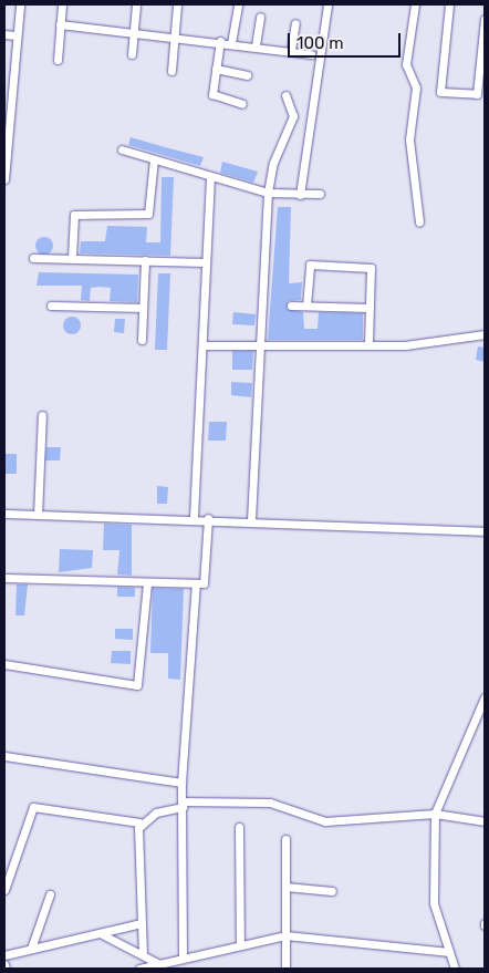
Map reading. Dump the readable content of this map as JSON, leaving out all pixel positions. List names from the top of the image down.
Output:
{
  "scale_bar": "100 m"
}
